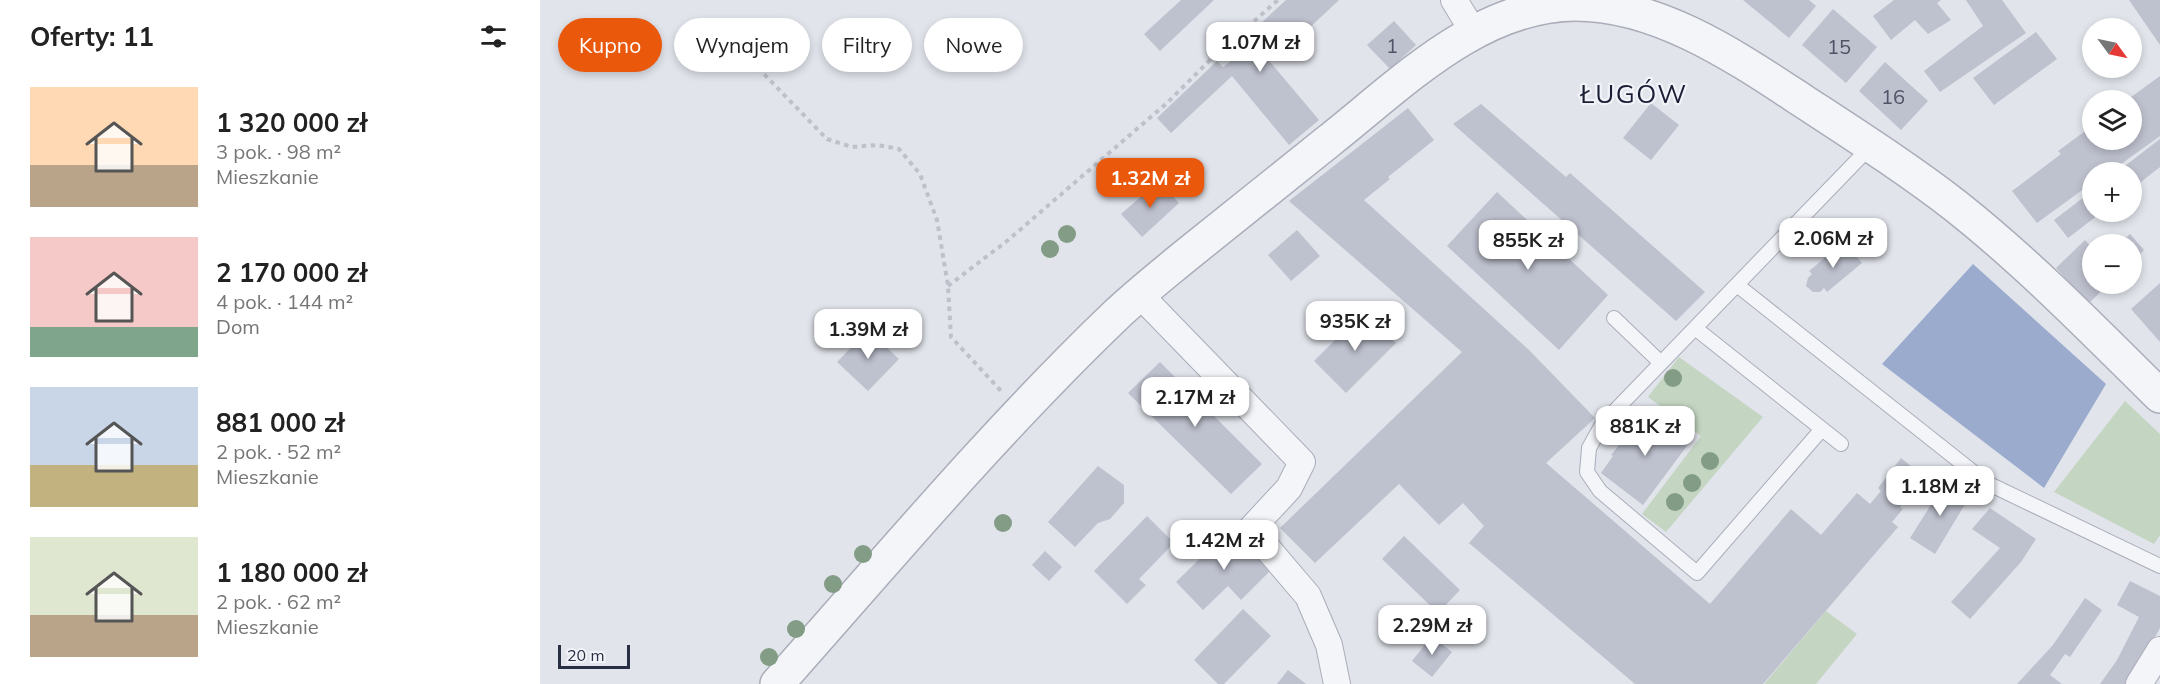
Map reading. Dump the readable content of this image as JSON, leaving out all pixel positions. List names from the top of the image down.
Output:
{
  "districts": ["ŁUGÓW"],
  "house_numbers": ["1", "15", "16"],
  "scale_bar": "20 m",
  "north": "bottom right",
  "page": {
    "heading": "Oferty: 11",
    "map_buttons": ["+", "−"],
    "chip": [
      "Kupno",
      "Wynajem",
      "Filtry",
      "Nowe"
    ],
    "price": [
      "1.07M zł",
      "1.32M zł",
      "2.06M zł",
      "855K zł",
      "935K zł",
      "1.39M zł",
      "2.17M zł",
      "881K zł",
      "1.18M zł",
      "1.42M zł",
      "2.29M zł"
    ],
    "list": [
      {
        "name": "1 320 000 zł",
        "note": "3 pok. · 98 m² · Mieszkanie"
      },
      {
        "name": "2 170 000 zł",
        "note": "4 pok. · 144 m² · Dom"
      },
      {
        "name": "881 000 zł",
        "note": "2 pok. · 52 m² · Mieszkanie"
      },
      {
        "name": "1 180 000 zł",
        "note": "2 pok. · 62 m² · Mieszkanie"
      }
    ],
    "scale": "20 m"
  }
}
